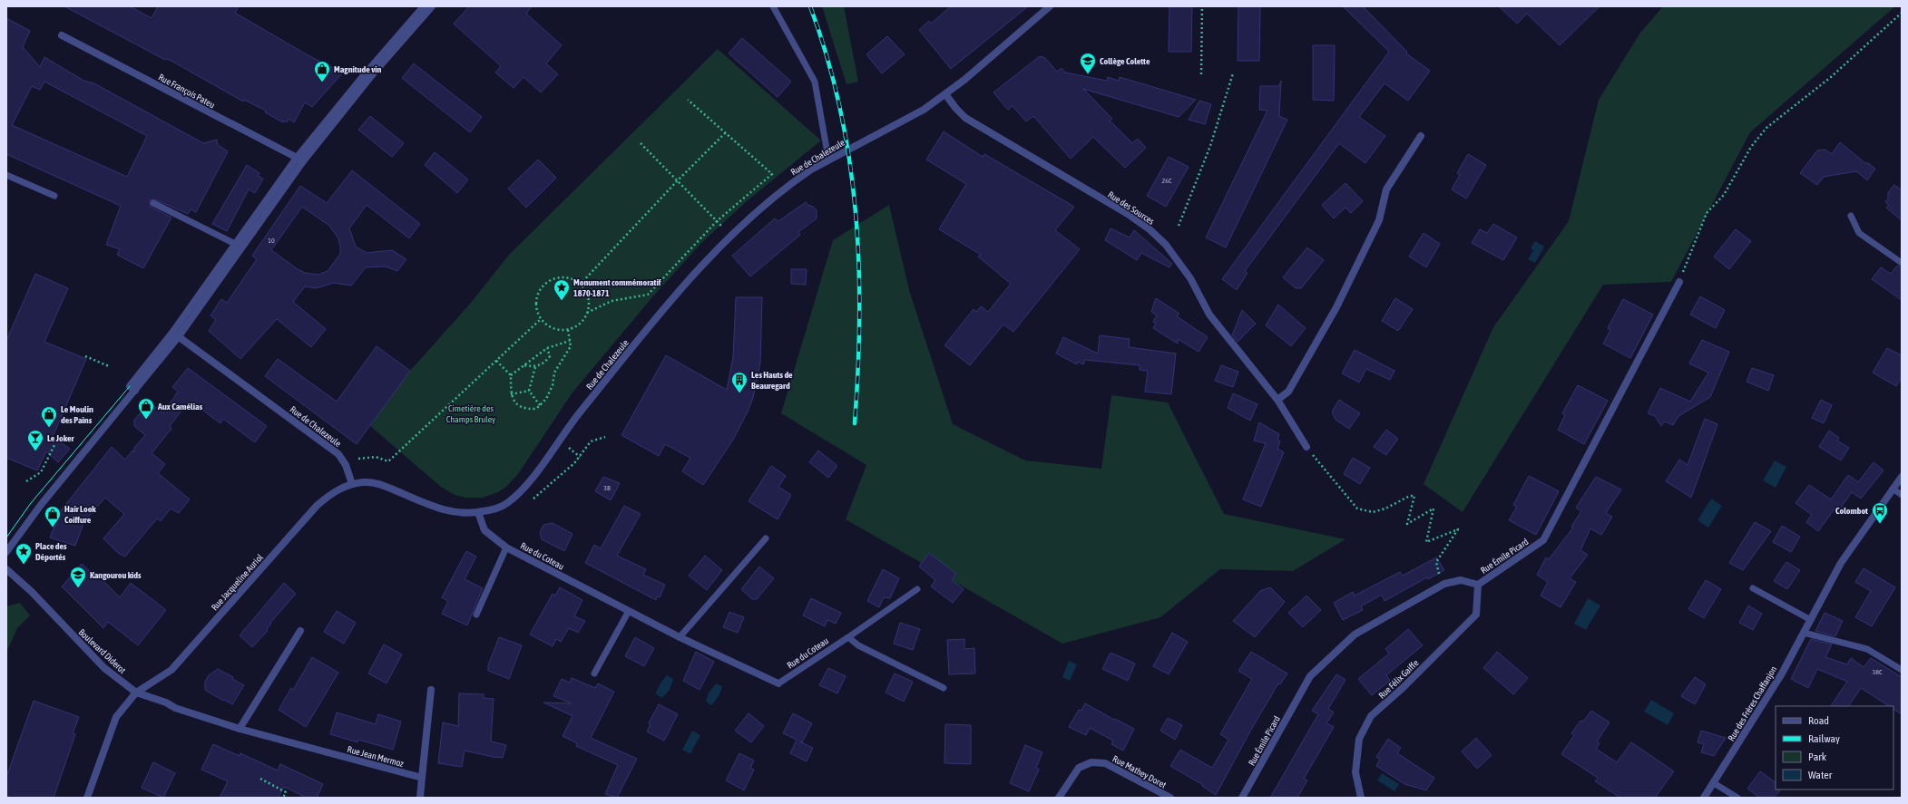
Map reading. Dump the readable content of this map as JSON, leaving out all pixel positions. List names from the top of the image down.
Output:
{
  "streets": {
    "street": [
      "Rue François Pateu",
      "Rue de Chalezeule",
      "Rue des Sources",
      "Rue du Coteau",
      "Rue Émile Picard",
      "Rue Jacqueline Auriol",
      "Boulevard Diderot",
      "Rue Félix Gaiffe",
      "Rue des Frères Chaffanjon",
      "Rue Jean Mermoz",
      "Rue Mathey Doret"
    ]
  },
  "crossings": [
    ["Rue de Chalezeule", "Rue des Sources"],
    ["Rue de Chalezeule", "Rue du Coteau"],
    ["Rue de Chalezeule", "Rue Jacqueline Auriol"],
    ["Rue Émile Picard", "Rue Félix Gaiffe"],
    ["Rue Jacqueline Auriol", "Boulevard Diderot"],
    ["Rue Jacqueline Auriol", "Rue Jean Mermoz"],
    ["Boulevard Diderot", "Rue Jean Mermoz"]
  ],
  "parks": ["Cimetière des Champs Bruley"],
  "places": {
    "school or university": ["Collège Colette", "Kangourou kids"],
    "shop": [
      "Magnitude vin",
      "Aux Camélias",
      "Le Moulin des Pains",
      "Hair Look Coiffure"
    ],
    "place": ["Monument commémoratif 1870-1871", "Place des Déportés"],
    "building": ["Les Hauts de Beauregard"],
    "bar": ["Le Joker"],
    "bus stop": ["Colombot"]
  },
  "house_numbers": [
    "26C",
    "10",
    "3B",
    "38C"
  ],
  "legend": [
    "Road",
    "Railway",
    "Park",
    "Water"
  ]
}
